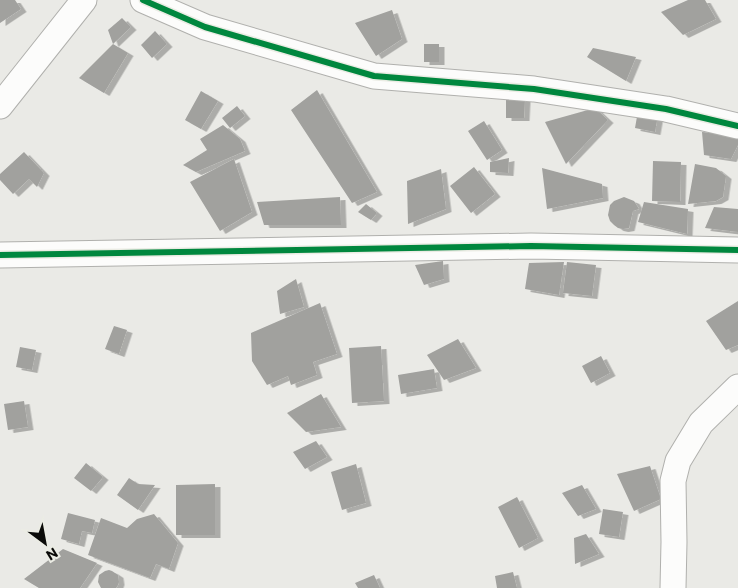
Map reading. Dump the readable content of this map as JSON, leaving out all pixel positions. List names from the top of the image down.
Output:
{
  "north": "bottom right"
}
